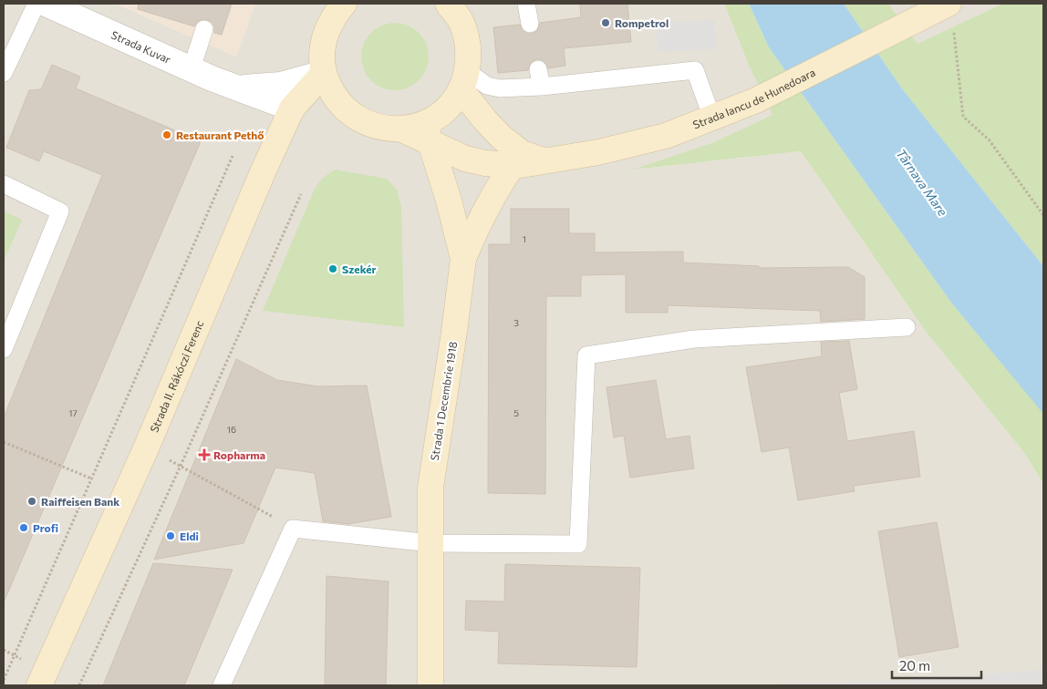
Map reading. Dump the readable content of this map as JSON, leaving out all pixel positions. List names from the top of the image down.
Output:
{
  "streets": {
    "main road": ["Strada Iancu de Hunedoara", "Strada II. Rákóczi Ferenc", "Strada 1 Decembrie 1918"],
    "street": ["Strada Kuvar"]
  },
  "crossings": [
    ["Strada Kuvar", "Strada II. Rákóczi Ferenc"],
    ["Strada Iancu de Hunedoara", "Strada 1 Decembrie 1918"]
  ],
  "water": ["Târnava Mare"],
  "places": {
    "other": [
      "Rompetrol",
      "Restaurant Pethő",
      "Szekér",
      "Raiffeisen Bank",
      "Profi",
      "Eldi"
    ],
    "health": ["Ropharma"]
  },
  "house_numbers": [
    "1",
    "3",
    "17",
    "5",
    "16"
  ],
  "scale_bar": "20 m"
}
